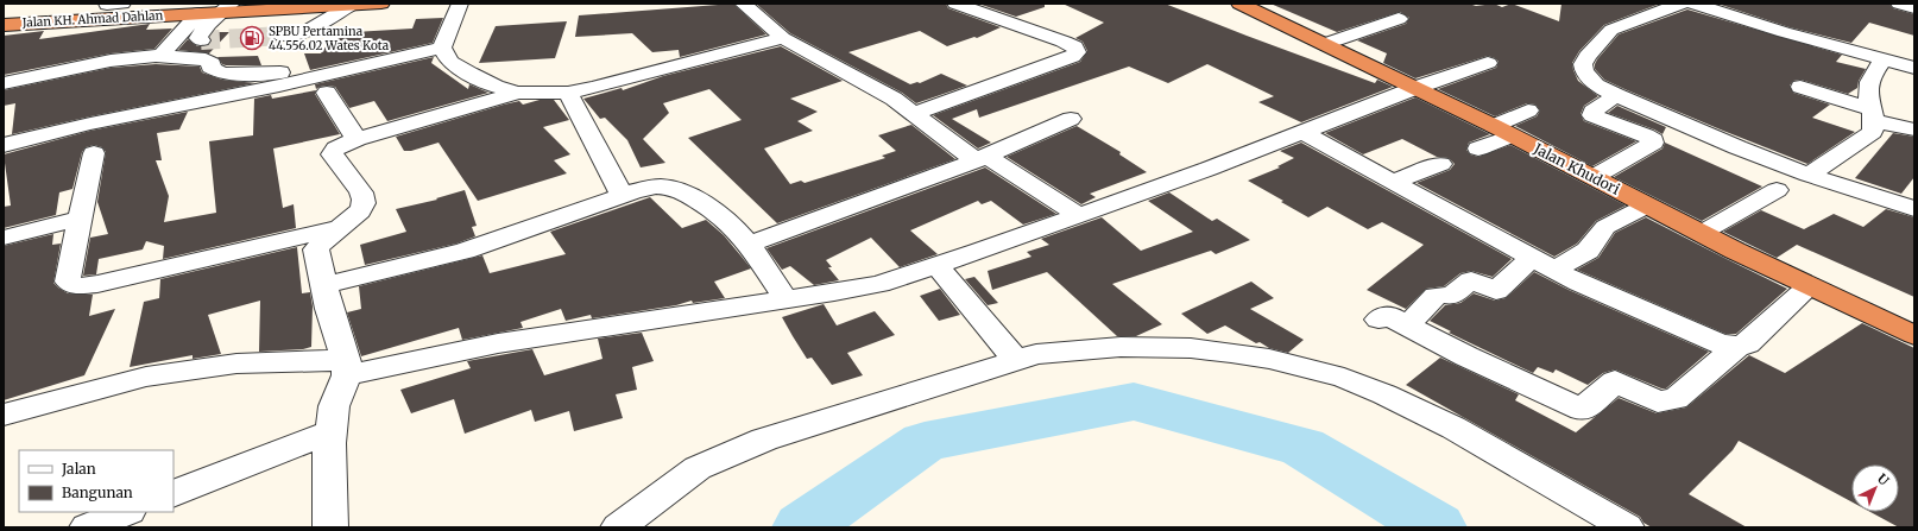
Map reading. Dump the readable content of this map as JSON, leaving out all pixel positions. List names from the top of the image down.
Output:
{
  "streets": {
    "highway": ["Jalan KH. Ahmad Dahlan", "Jalan Khudori"]
  },
  "places": {
    "fuel station": ["SPBU Pertamina 44.556.02 Wates Kota"]
  },
  "legend": ["Jalan", "Bangunan"],
  "north": "top right"
}
